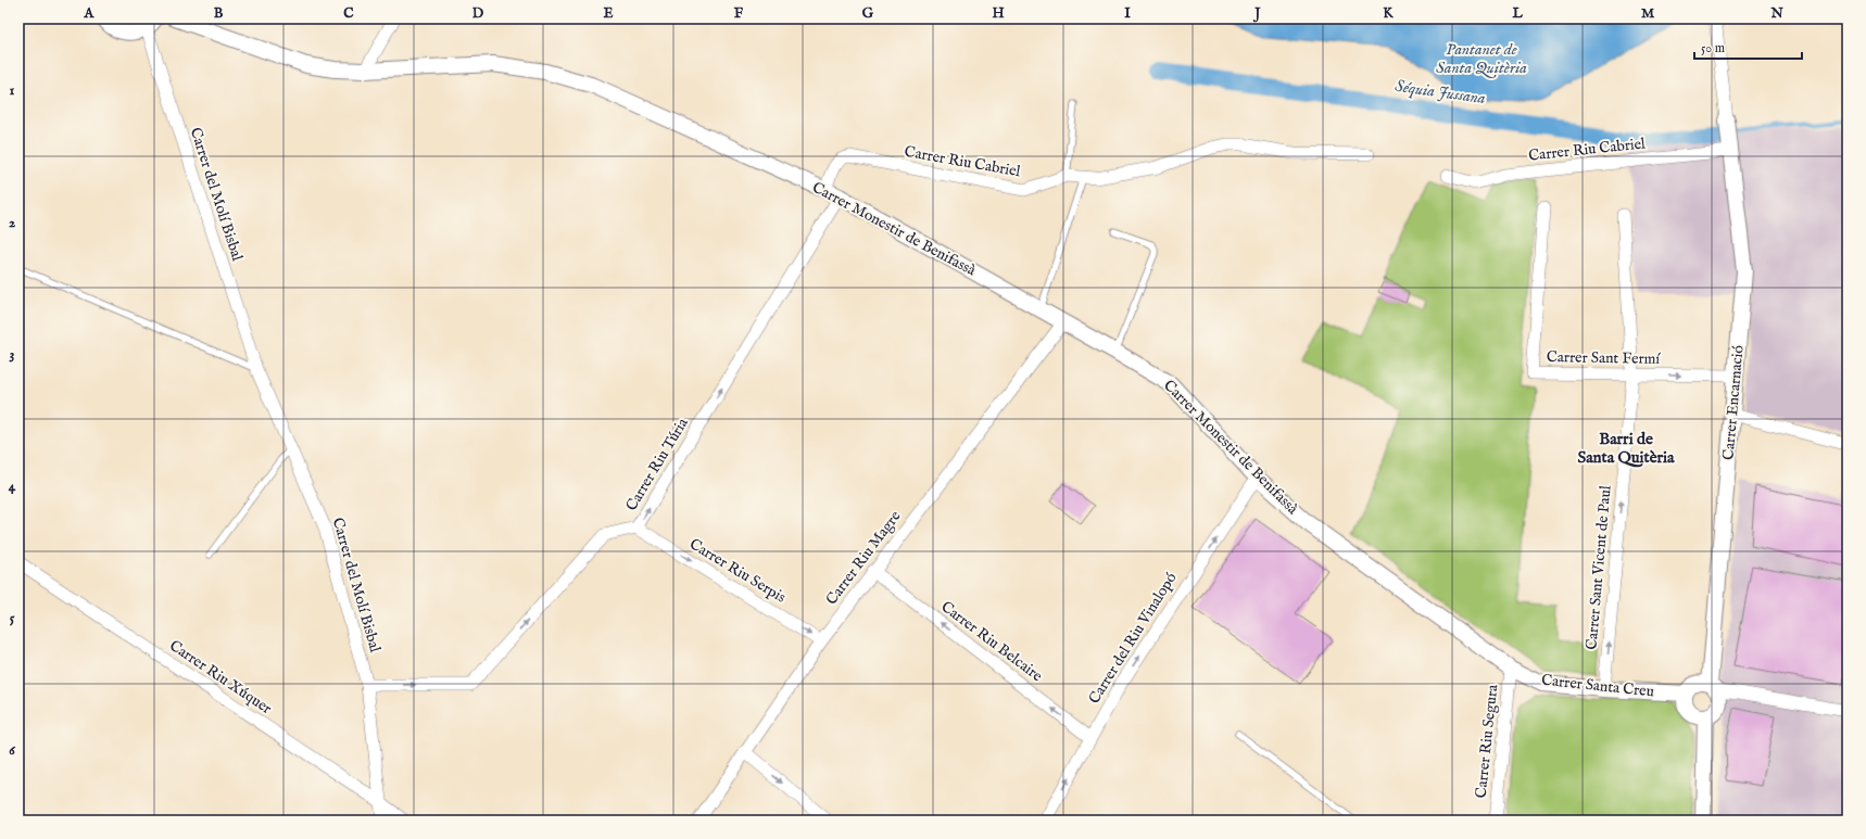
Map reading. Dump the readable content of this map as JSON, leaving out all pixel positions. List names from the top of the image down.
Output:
{
  "streets": {
    "street": [
      "Carrer Riu Cabriel",
      "Carrer del Molí Bisbal",
      "Carrer Monestir de Benifassà",
      "Carrer Sant Fermí",
      "Carrer Encarnació",
      "Carrer Riu Túria",
      "Carrer Riu Magre",
      "Carrer Sant Vicent de Paul",
      "Carrer Riu Serpis",
      "Carrer del Riu Vinalopó",
      "Carrer Riu Belcaire",
      "Carrer Riu Xúquer",
      "Carrer Santa Creu",
      "Carrer Riu Segura"
    ]
  },
  "crossings": [
    ["Carrer Riu Cabriel", "Carrer Monestir de Benifassà"],
    ["Carrer Riu Cabriel", "Carrer Encarnació"],
    ["Carrer del Molí Bisbal", "Carrer Riu Túria"],
    ["Carrer del Molí Bisbal", "Carrer Riu Xúquer"],
    ["Carrer Monestir de Benifassà", "Carrer Riu Túria"],
    ["Carrer Monestir de Benifassà", "Carrer Riu Magre"],
    ["Carrer Monestir de Benifassà", "Carrer del Riu Vinalopó"],
    ["Carrer Monestir de Benifassà", "Carrer Santa Creu"],
    ["Carrer Monestir de Benifassà", "Carrer Riu Segura"],
    ["Carrer Sant Fermí", "Carrer Encarnació"],
    ["Carrer Sant Fermí", "Carrer Sant Vicent de Paul"],
    ["Carrer Encarnació", "Carrer Santa Creu"],
    ["Carrer Riu Túria", "Carrer Riu Serpis"],
    ["Carrer Riu Magre", "Carrer Riu Serpis"],
    ["Carrer Riu Magre", "Carrer Riu Belcaire"],
    ["Carrer Sant Vicent de Paul", "Carrer Santa Creu"],
    ["Carrer del Riu Vinalopó", "Carrer Riu Belcaire"],
    ["Carrer Santa Creu", "Carrer Riu Segura"]
  ],
  "one_way": [
    "Carrer Riu Túria",
    "Carrer Sant Vicent de Paul",
    "Carrer Riu Serpis",
    "Carrer del Riu Vinalopó",
    "Carrer Riu Belcaire"
  ],
  "districts": ["Barri de Santa Quitèria"],
  "water": ["Pantanet de Santa Quitèria", "Séquia Jussana"],
  "scale_bar": "50 m",
  "grid": {
    "columns": [
      "A",
      "B",
      "C",
      "D",
      "E",
      "F",
      "G",
      "H",
      "I",
      "J",
      "K",
      "L",
      "M",
      "N"
    ],
    "rows": [
      "1",
      "2",
      "3",
      "4",
      "5",
      "6"
    ]
  }
}
